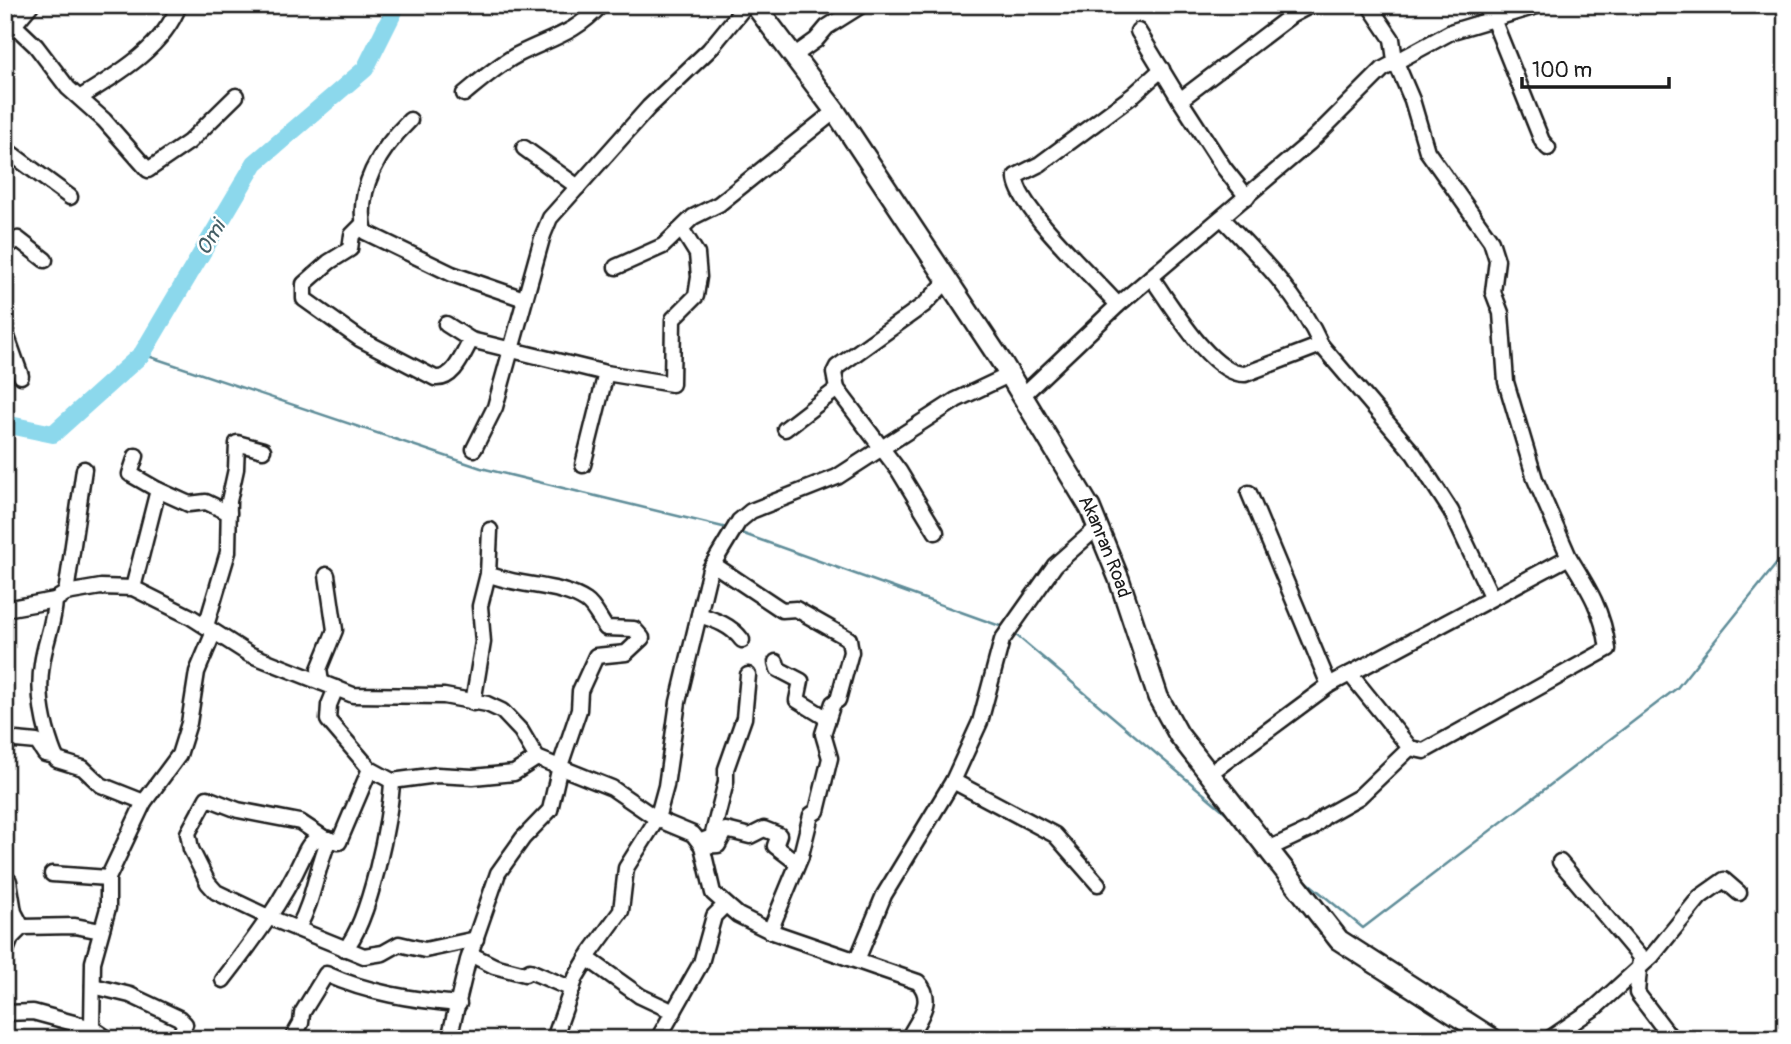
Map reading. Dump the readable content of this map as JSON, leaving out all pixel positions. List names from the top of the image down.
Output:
{
  "streets": {
    "main road": ["Akanran Road"]
  },
  "water": ["Omi"],
  "scale_bar": "100 m"
}
